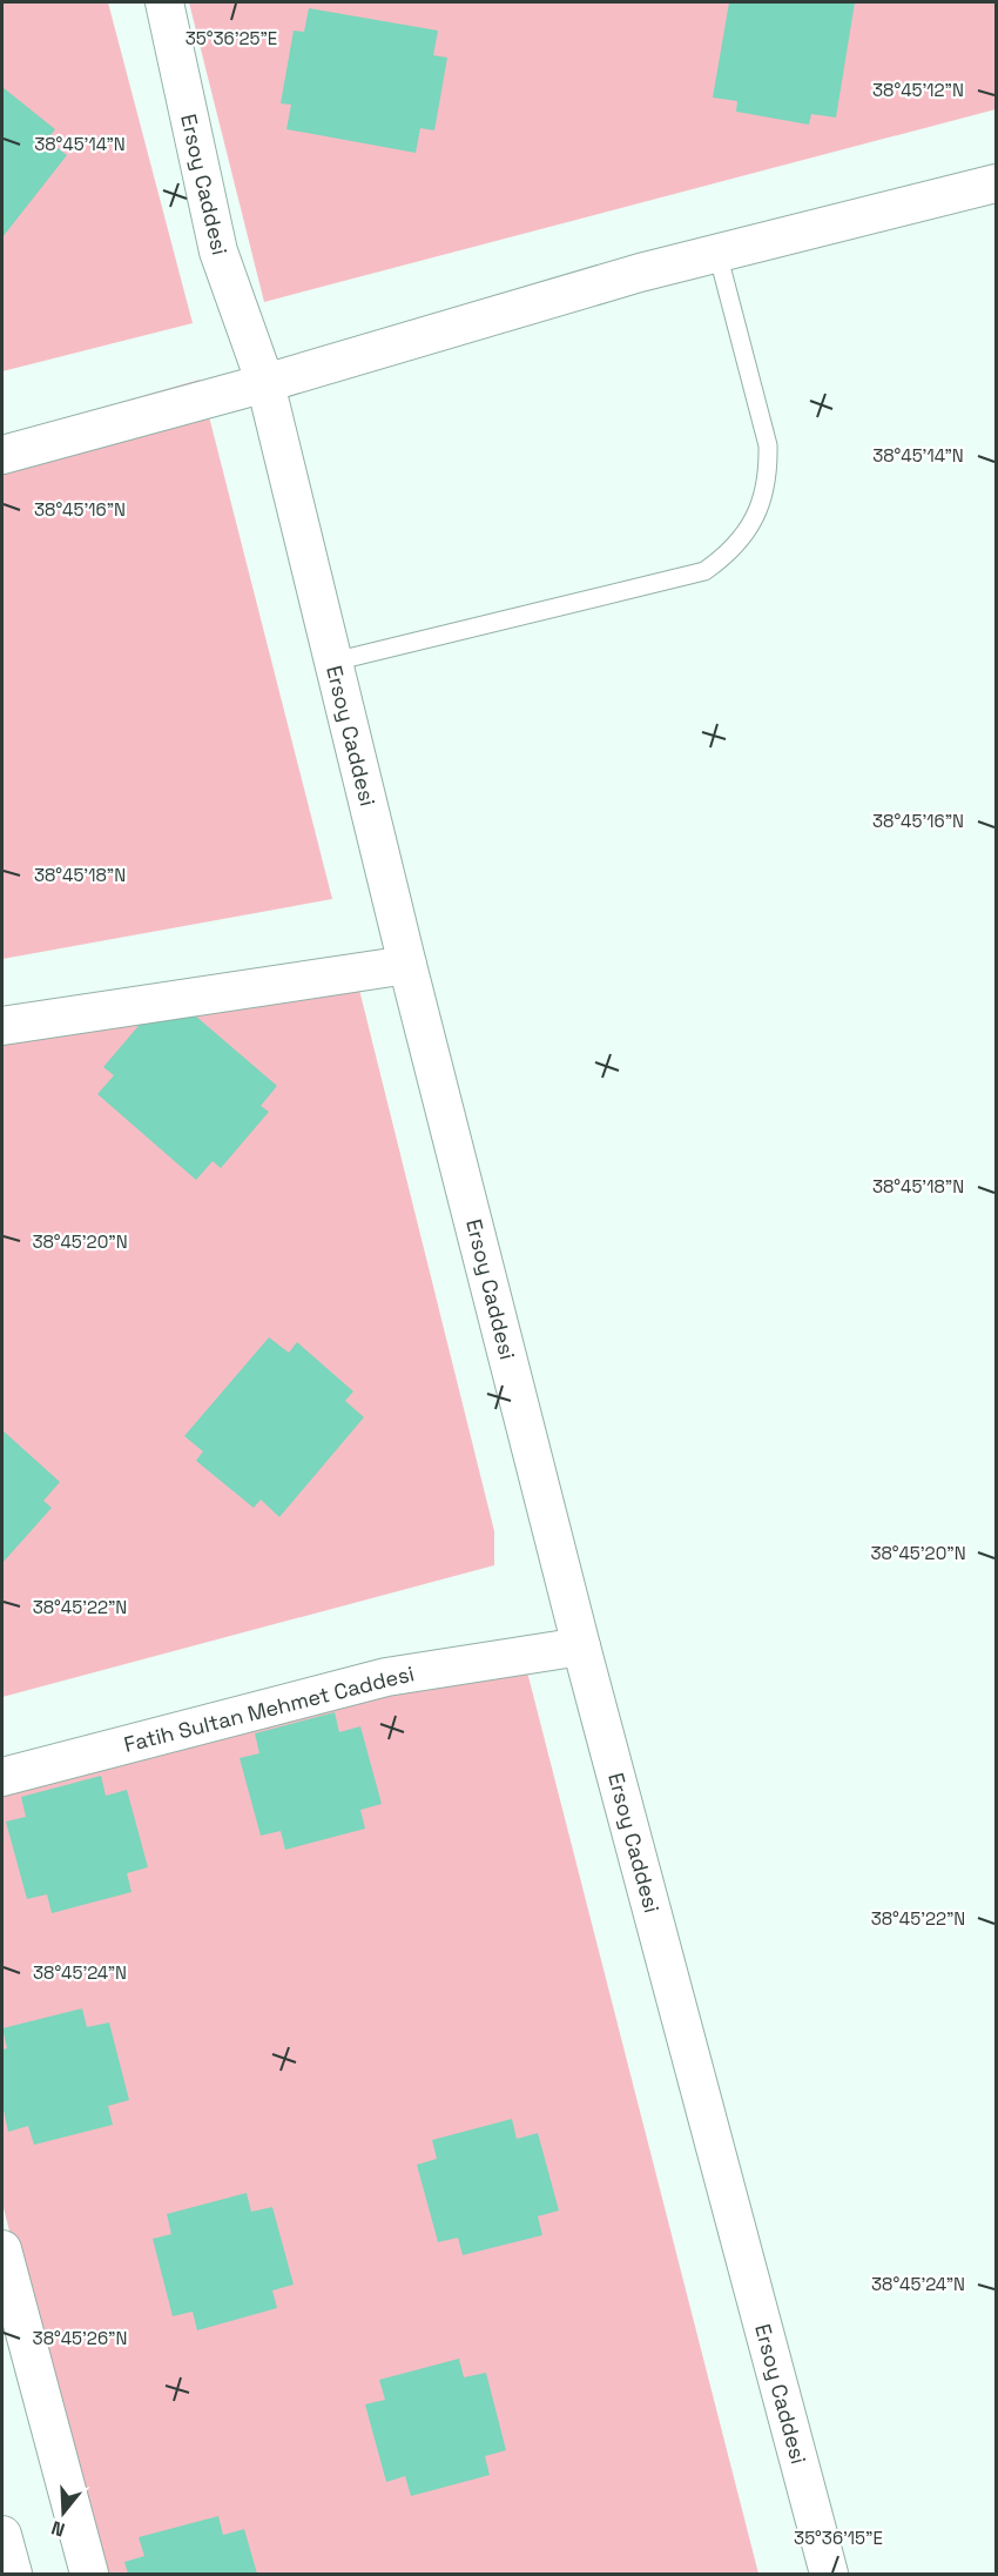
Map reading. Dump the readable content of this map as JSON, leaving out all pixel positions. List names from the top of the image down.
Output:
{
  "streets": {
    "street": ["Ersoy Caddesi", "Fatih Sultan Mehmet Caddesi"]
  },
  "crossings": [
    ["Ersoy Caddesi", "Fatih Sultan Mehmet Caddesi"]
  ],
  "north": "bottom",
  "coordinates": [
    "35°36'25\"E",
    "38°45'12\"N",
    "38°45'14\"N",
    "38°45'16\"N",
    "38°45'18\"N",
    "38°45'20\"N",
    "38°45'22\"N",
    "38°45'24\"N",
    "38°45'26\"N",
    "35°36'15\"E"
  ]
}
